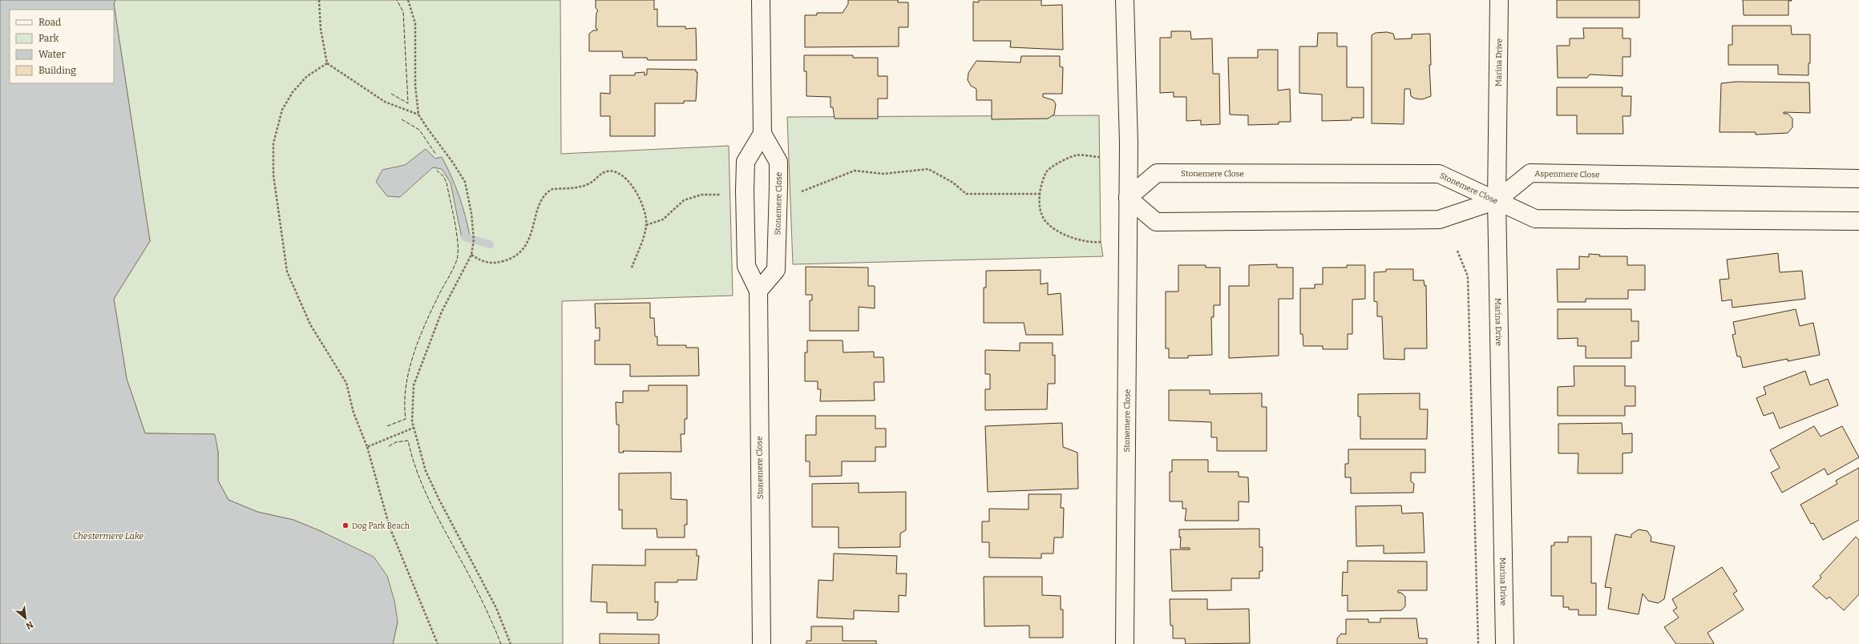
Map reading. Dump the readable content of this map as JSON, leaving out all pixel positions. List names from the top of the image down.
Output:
{
  "streets": {
    "street": ["Marina Drive", "Stonemere Close", "Aspenmere Close"]
  },
  "crossings": [
    ["Marina Drive", "Stonemere Close"],
    ["Marina Drive", "Aspenmere Close"],
    ["Stonemere Close", "Aspenmere Close"]
  ],
  "water": ["Chestermere Lake"],
  "places": ["Dog Park Beach"],
  "legend": [
    "Road",
    "Park",
    "Water",
    "Building"
  ],
  "north": "bottom right"
}
